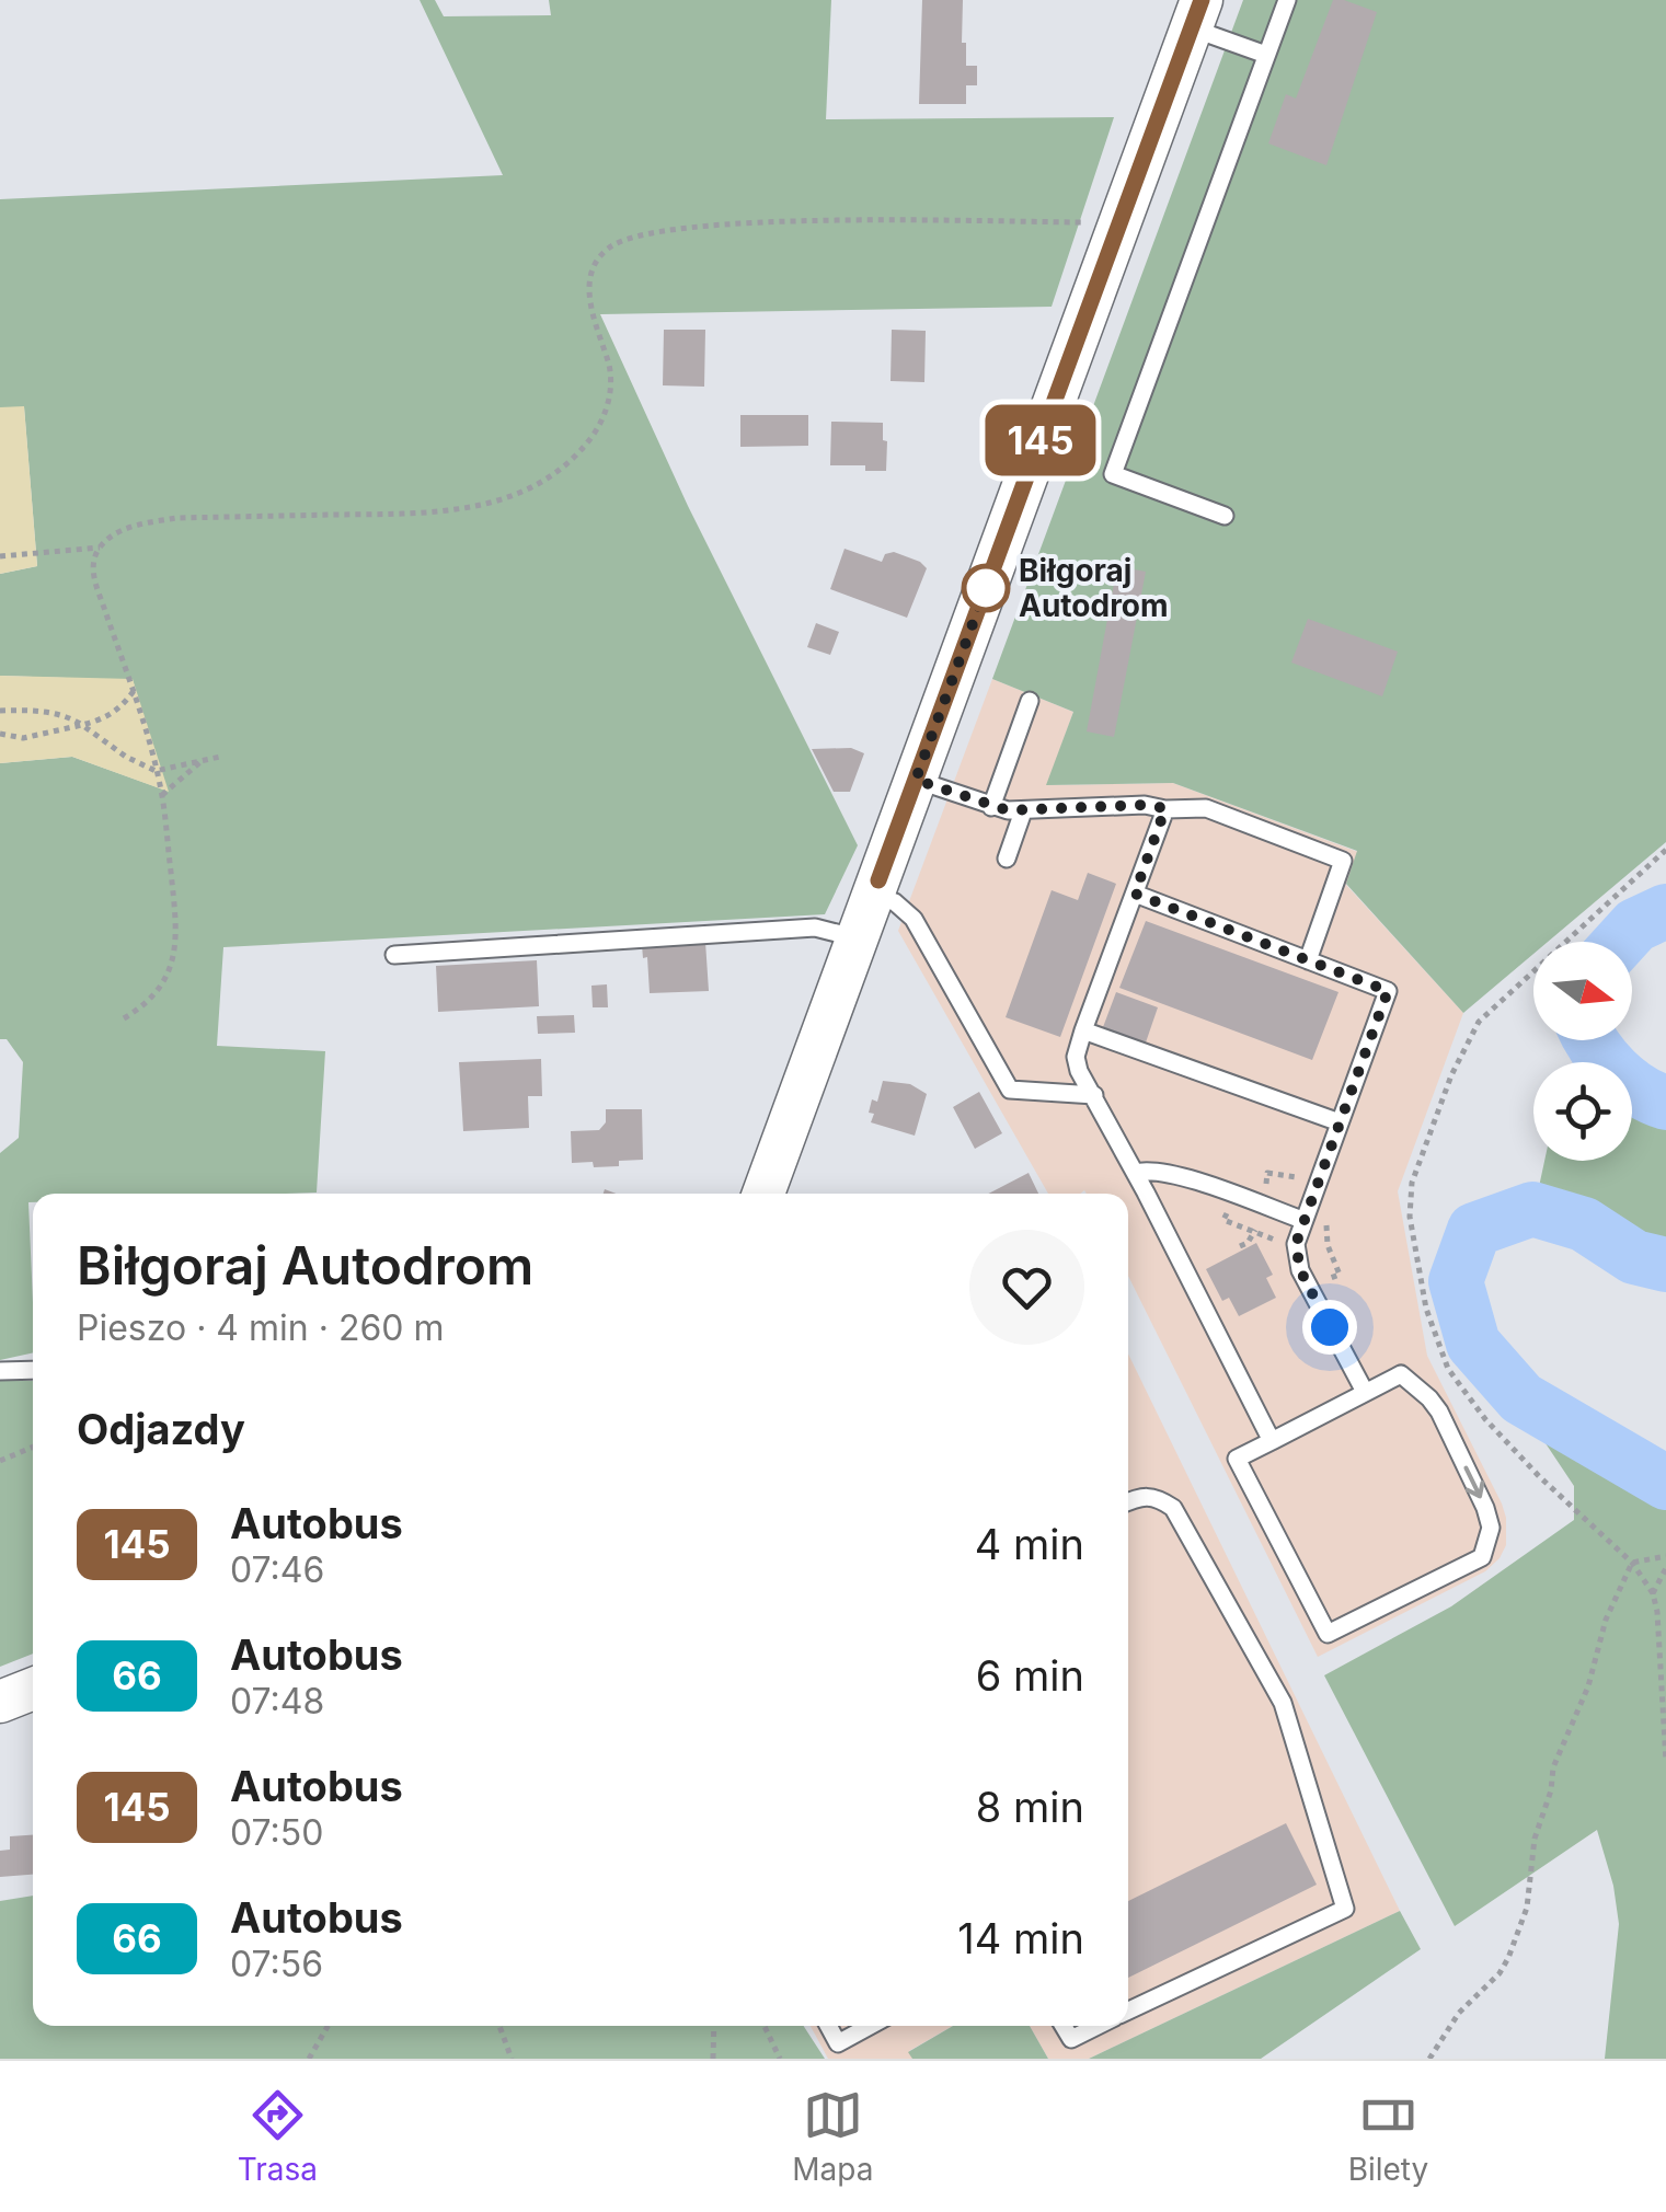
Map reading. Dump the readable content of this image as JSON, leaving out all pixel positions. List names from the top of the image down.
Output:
{
  "places": ["Biłgoraj Autodrom"],
  "lines": ["bus line 145"],
  "north": "right",
  "page": {
    "on_map": "145",
    "heading": [
      ["Biłgoraj Autodrom", "Pieszo · 4 min · 260 m"],
      "Odjazdy"
    ],
    "list": [
      {
        "mark": "145",
        "name": "Autobus",
        "note": "07:46",
        "value": "4 min"
      },
      {
        "mark": "66",
        "name": "Autobus",
        "note": "07:48",
        "value": "6 min"
      },
      {
        "mark": "145",
        "name": "Autobus",
        "note": "07:50",
        "value": "8 min"
      },
      {
        "mark": "66",
        "name": "Autobus",
        "note": "07:56",
        "value": "14 min"
      }
    ],
    "tabs": ["Trasa", "Mapa", "Bilety"]
  }
}
